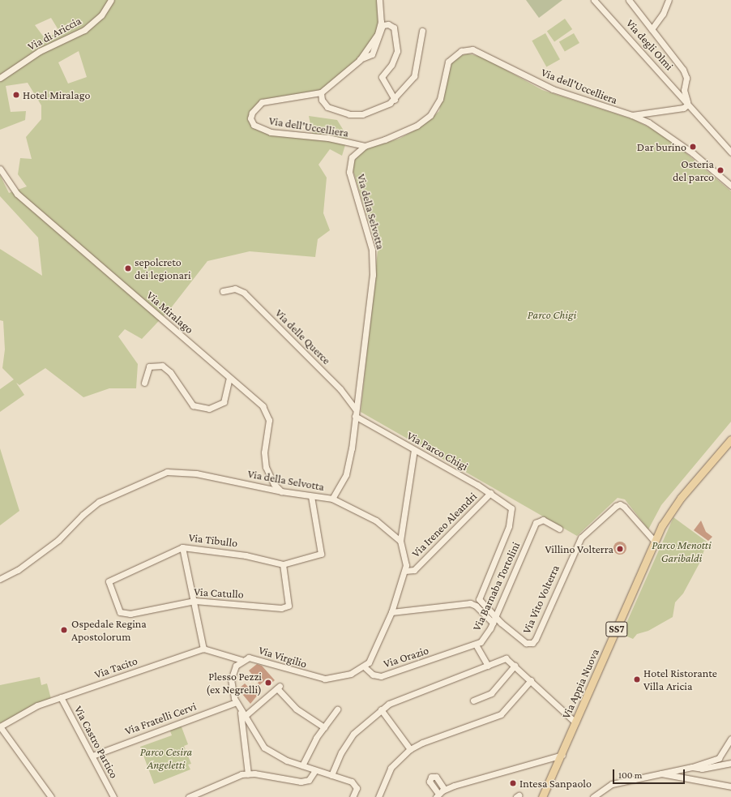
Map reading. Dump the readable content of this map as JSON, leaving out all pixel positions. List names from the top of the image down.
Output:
{
  "streets": {
    "main road": ["SS7", "Via Appia Nuova"],
    "street": [
      "Via di Ariccia",
      "Via degli Olmi",
      "Via dell'Uccelliera",
      "Via della Selvotta",
      "Via Miralago",
      "Via delle Querce",
      "Via Parco Chigi",
      "Via Ireneo Aleandri",
      "Via Tibullo",
      "Via Barnaba Tortolini",
      "Via Catullo",
      "Via Vito Volterra",
      "Via Virgilio",
      "Via Orazio",
      "Via Tacito",
      "Via Fratelli Cervi",
      "Via Castro Partico"
    ]
  },
  "crossings": [
    ["Via dell'Uccelliera", "Via della Selvotta"],
    ["Via della Selvotta", "Via Miralago"],
    ["Via della Selvotta", "Via delle Querce"],
    ["Via della Selvotta", "Via Parco Chigi"],
    ["Via delle Querce", "Via Parco Chigi"],
    ["Via Parco Chigi", "Via Ireneo Aleandri"],
    ["Via Parco Chigi", "Via Vito Volterra"],
    ["Via Ireneo Aleandri", "Via Virgilio"],
    ["Via Tibullo", "Via Catullo"],
    ["Via Barnaba Tortolini", "Via Vito Volterra"],
    ["Via Barnaba Tortolini", "Via Orazio"],
    ["Via Vito Volterra", "Via Appia Nuova"],
    ["Via Virgilio", "Via Orazio"],
    ["Via Virgilio", "Via Fratelli Cervi"],
    ["Via Tacito", "Via Castro Partico"],
    ["Via Fratelli Cervi", "Via Castro Partico"]
  ],
  "parks": ["Parco Chigi", "Parco Menotti Garibaldi", "Parco Cesira Angeletti"],
  "places": [
    "Hotel Miralago",
    "Dar burino",
    "Osteria del parco",
    "sepolcreto dei legionari",
    "Villino Volterra",
    "Ospedale Regina Apostolorum",
    "Hotel Ristorante Villa Aricia",
    "Plesso Pezzi (ex Negrelli)",
    "Intesa Sanpaolo"
  ],
  "scale_bar": "100 m"
}
